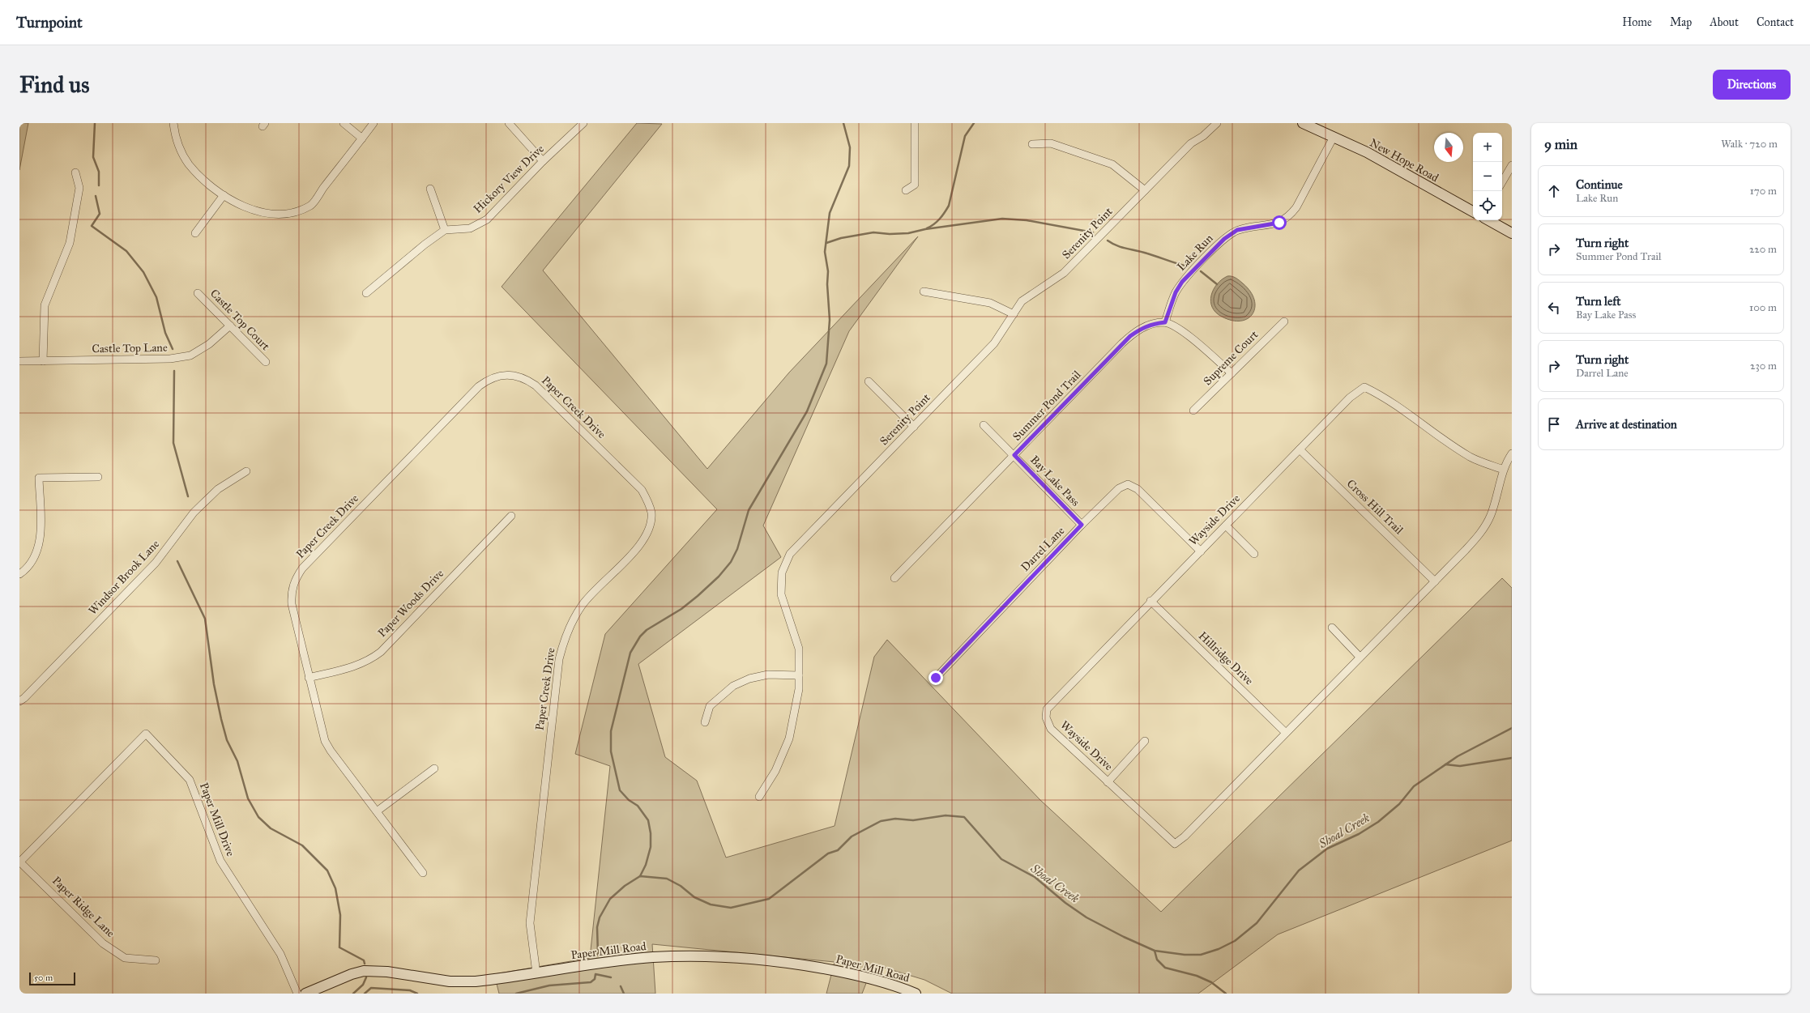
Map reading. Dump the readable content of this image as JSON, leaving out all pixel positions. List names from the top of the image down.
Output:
{
  "streets": {
    "street": [
      "New Hope Road",
      "Hickory View Drive",
      "Serenity Point",
      "Lake Run",
      "Castle Top Court",
      "Castle Top Lane",
      "Supreme Court",
      "Summer Pond Trail",
      "Paper Creek Drive",
      "Bay Lake Pass",
      "Cross Hill Trail",
      "Wayside Drive",
      "Darrel Lane",
      "Windsor Brook Lane",
      "Paper Woods Drive",
      "Hillridge Drive",
      "Paper Mill Drive",
      "Paper Ridge Lane",
      "Paper Mill Road"
    ]
  },
  "crossings": [
    ["New Hope Road", "Lake Run"],
    ["Lake Run", "Summer Pond Trail"],
    ["Castle Top Court", "Castle Top Lane"],
    ["Summer Pond Trail", "Bay Lake Pass"],
    ["Paper Creek Drive", "Paper Woods Drive"],
    ["Paper Creek Drive", "Paper Mill Road"],
    ["Bay Lake Pass", "Darrel Lane"],
    ["Cross Hill Trail", "Wayside Drive"],
    ["Wayside Drive", "Darrel Lane"],
    ["Wayside Drive", "Hillridge Drive"],
    ["Paper Mill Drive", "Paper Ridge Lane"]
  ],
  "water": ["Shoal Creek"],
  "scale_bar": "50 m",
  "north": "bottom",
  "page": {
    "header": "Turnpoint",
    "nav": [
      "Home",
      "Map",
      "About",
      "Contact"
    ],
    "buttons": "Directions",
    "title": "Find us",
    "heading": ["9 min", "Walk · 720 m"],
    "map_buttons": ["+", "−"],
    "list": [
      ["Continue", "Lake Run", "170 m"],
      ["Turn right", "Summer Pond Trail", "220 m"],
      ["Turn left", "Bay Lake Pass", "100 m"],
      ["Turn right", "Darrel Lane", "230 m"],
      "Arrive at destination"
    ],
    "scale": "50 m"
  }
}
